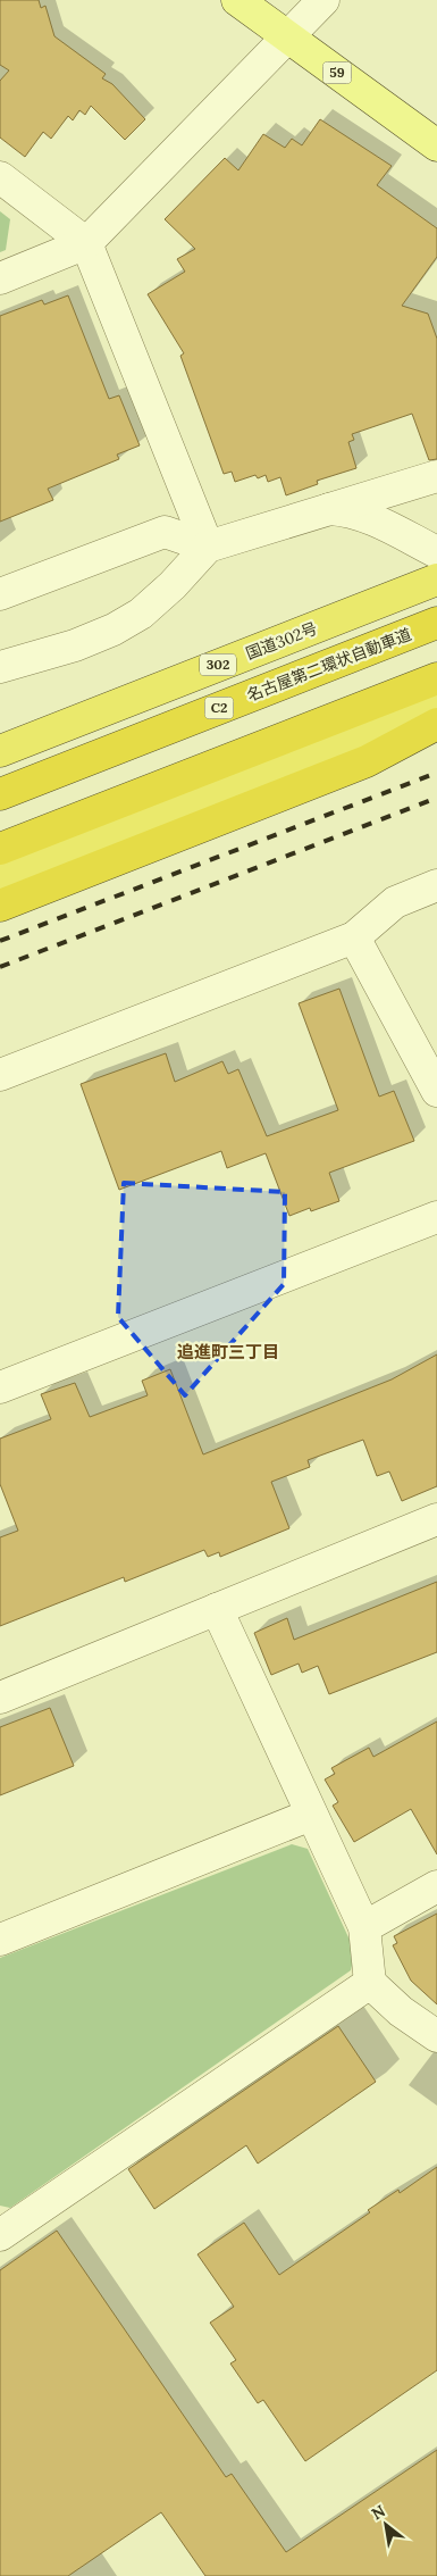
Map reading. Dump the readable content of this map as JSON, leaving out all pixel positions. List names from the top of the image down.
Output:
{
  "streets": {
    "highway": [
      "国道302号",
      "302",
      "名古屋第二環状自動車道",
      "C2"
    ],
    "main road": ["59"]
  },
  "districts": ["追進町三丁目"],
  "north": "top left"
}
